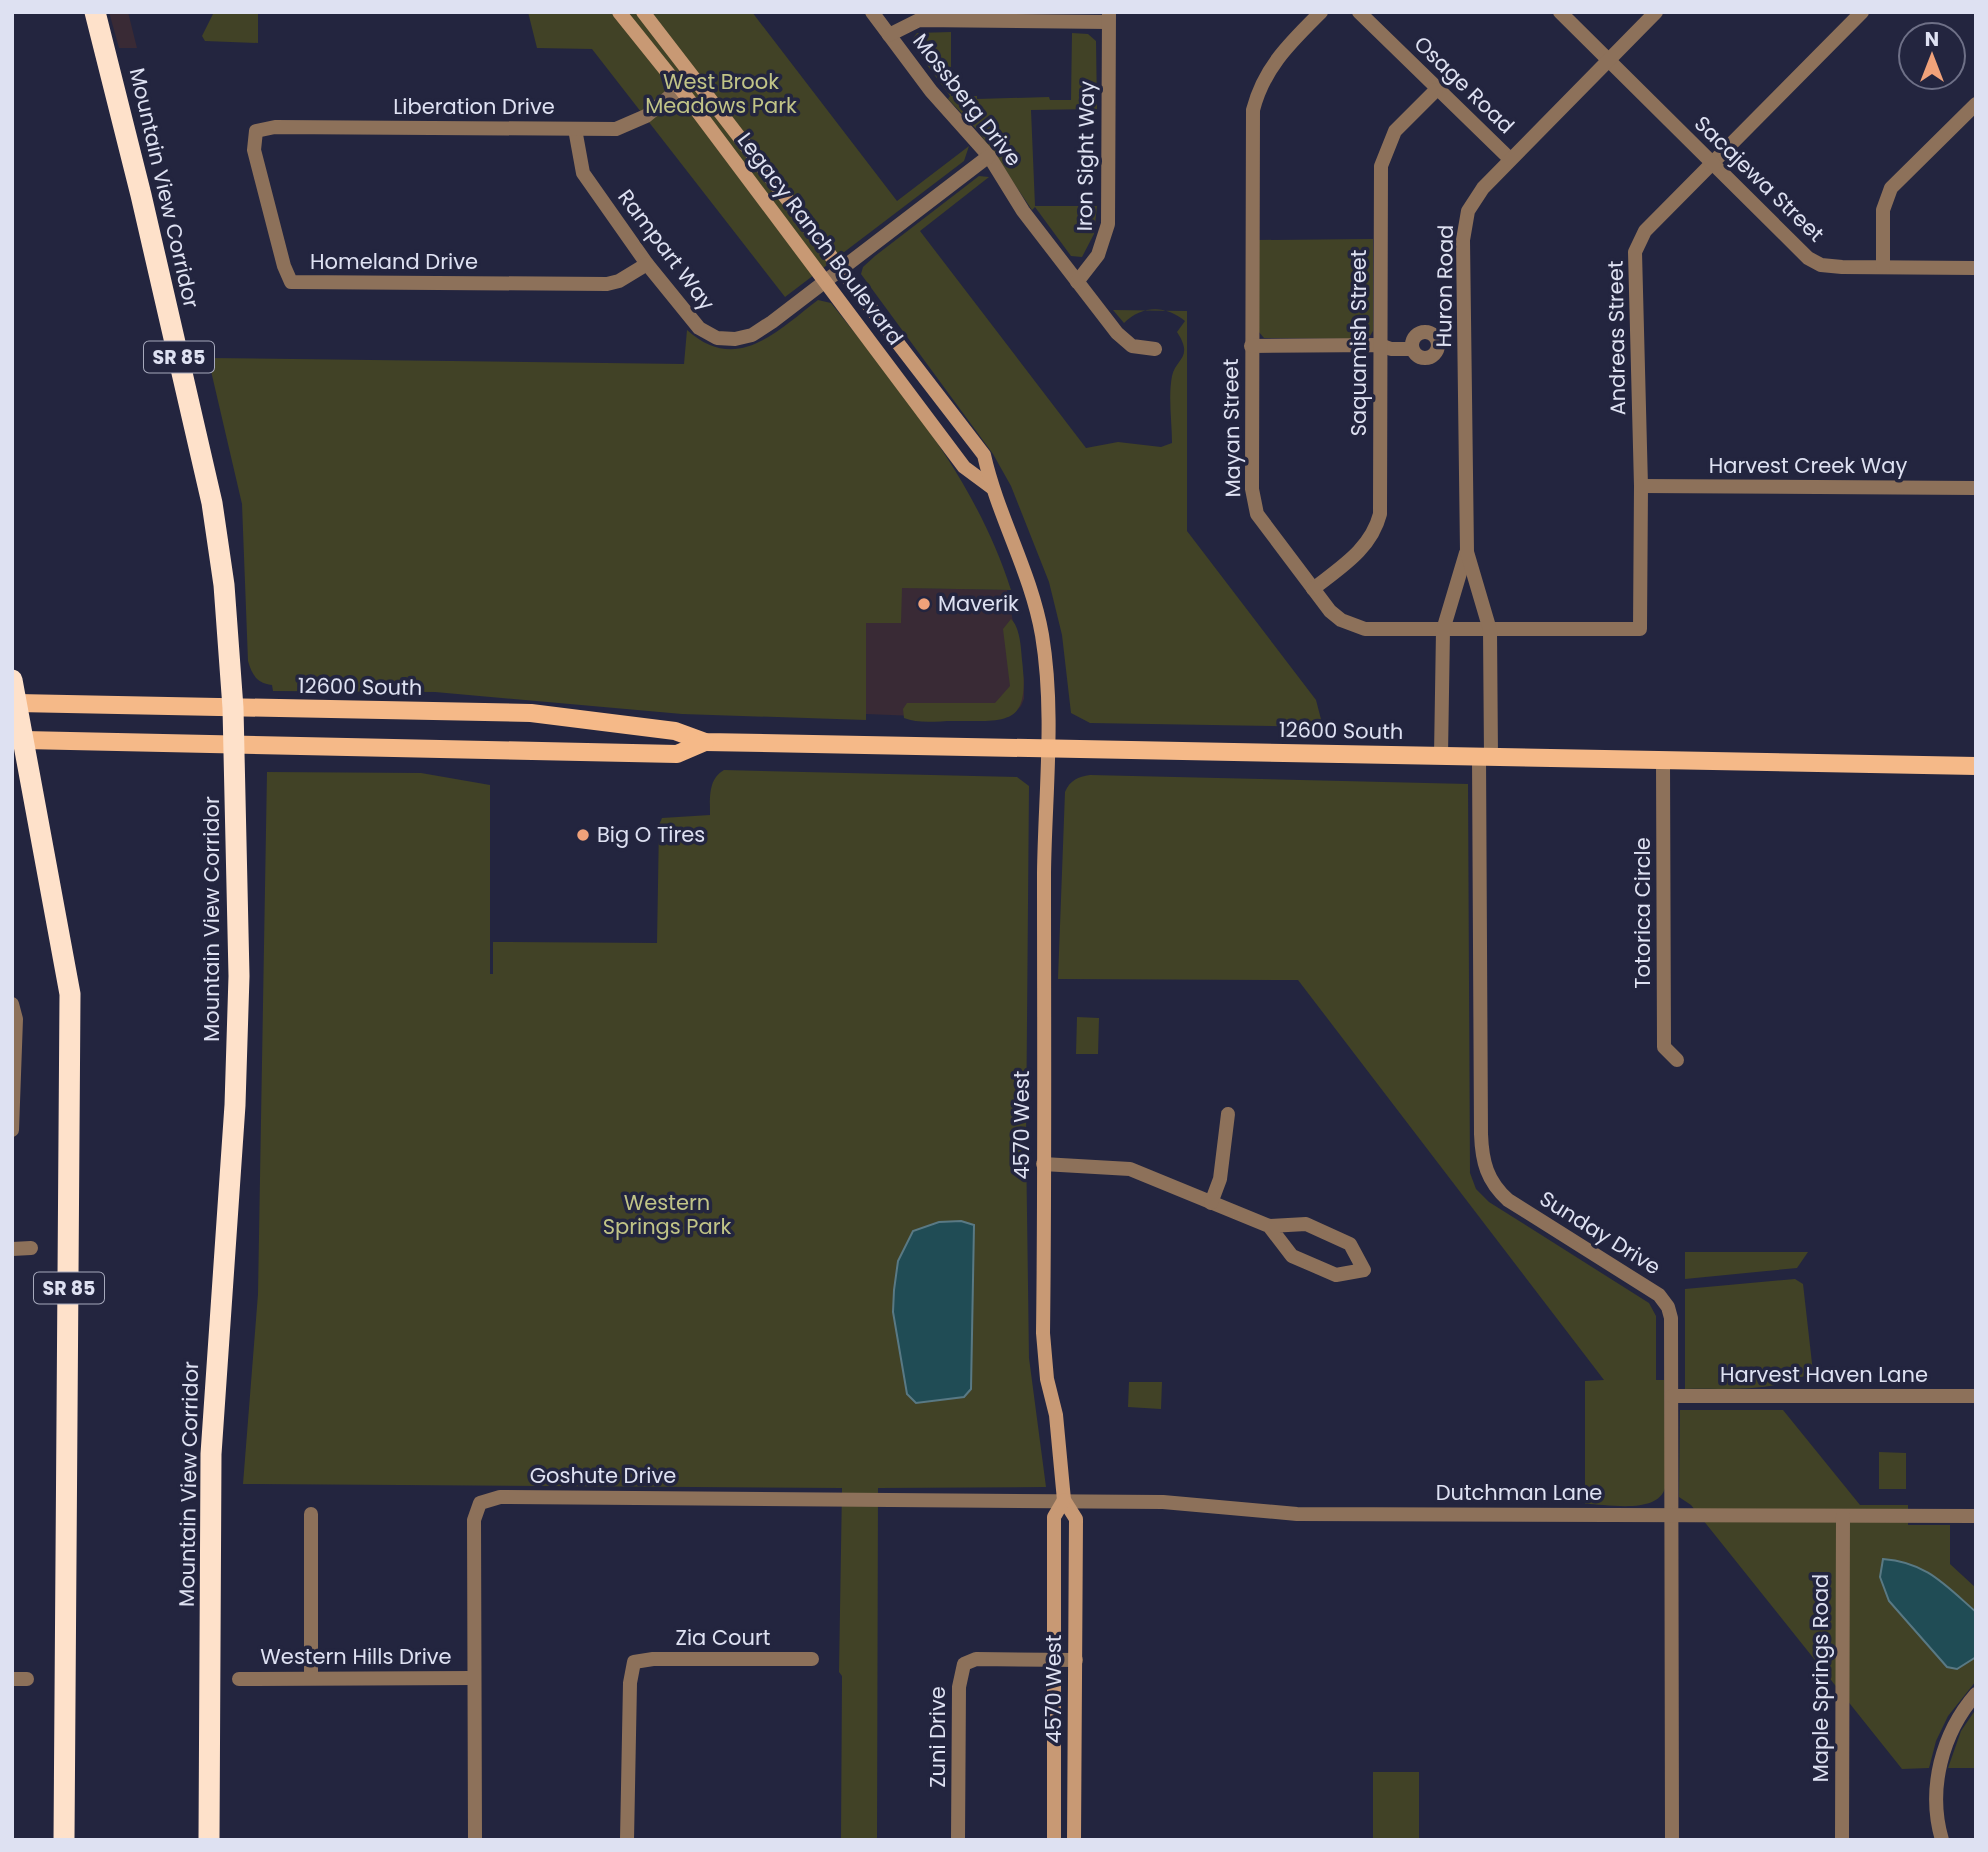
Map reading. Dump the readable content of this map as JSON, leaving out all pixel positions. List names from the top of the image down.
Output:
{
  "streets": {
    "highway": ["Mountain View Corridor", "SR 85"],
    "main road": ["12600 South"],
    "street": [
      "Osage Road",
      "Mossberg Drive",
      "Liberation Drive",
      "Iron Sight Way",
      "Sacajewa Street",
      "Legacy Ranch Boulevard",
      "Rampart Way",
      "Homeland Drive",
      "Huron Road",
      "Andreas Street",
      "Saquamish Street",
      "Mayan Street",
      "Harvest Creek Way",
      "Totorica Circle",
      "4570 West",
      "Sunday Drive",
      "Harvest Haven Lane",
      "Goshute Drive",
      "Dutchman Lane",
      "Zia Court",
      "Western Hills Drive",
      "Maple Springs Road",
      "Zuni Drive"
    ]
  },
  "crossings": [
    ["Osage Road", "Huron Road"],
    ["Osage Road", "Saquamish Street"],
    ["Mossberg Drive", "Iron Sight Way"],
    ["Mossberg Drive", "Rampart Way"],
    ["Liberation Drive", "Legacy Ranch Boulevard"],
    ["Liberation Drive", "Rampart Way"],
    ["Liberation Drive", "Homeland Drive"],
    ["Sacajewa Street", "Huron Road"],
    ["Sacajewa Street", "Andreas Street"],
    ["Mountain View Corridor", "12600 South"],
    ["Legacy Ranch Boulevard", "Rampart Way"],
    ["Legacy Ranch Boulevard", "12600 South"],
    ["Legacy Ranch Boulevard", "4570 West"],
    ["Rampart Way", "Homeland Drive"],
    ["Huron Road", "Mayan Street"],
    ["Huron Road", "12600 South"],
    ["Huron Road", "Sunday Drive"],
    ["Andreas Street", "Mayan Street"],
    ["Andreas Street", "Harvest Creek Way"],
    ["Saquamish Street", "Mayan Street"],
    ["SR 85", "12600 South"],
    ["12600 South", "Totorica Circle"],
    ["12600 South", "4570 West"],
    ["12600 South", "Sunday Drive"],
    ["4570 West", "Goshute Drive"],
    ["4570 West", "Dutchman Lane"],
    ["4570 West", "Zuni Drive"],
    ["Sunday Drive", "Harvest Haven Lane"],
    ["Sunday Drive", "Dutchman Lane"],
    ["Goshute Drive", "Dutchman Lane"],
    ["Goshute Drive", "Western Hills Drive"],
    ["Dutchman Lane", "Maple Springs Road"]
  ],
  "parks": ["West Brook Meadows Park", "Western Springs Park"],
  "places": ["Maverik", "Big O Tires"],
  "north": "top"
}
